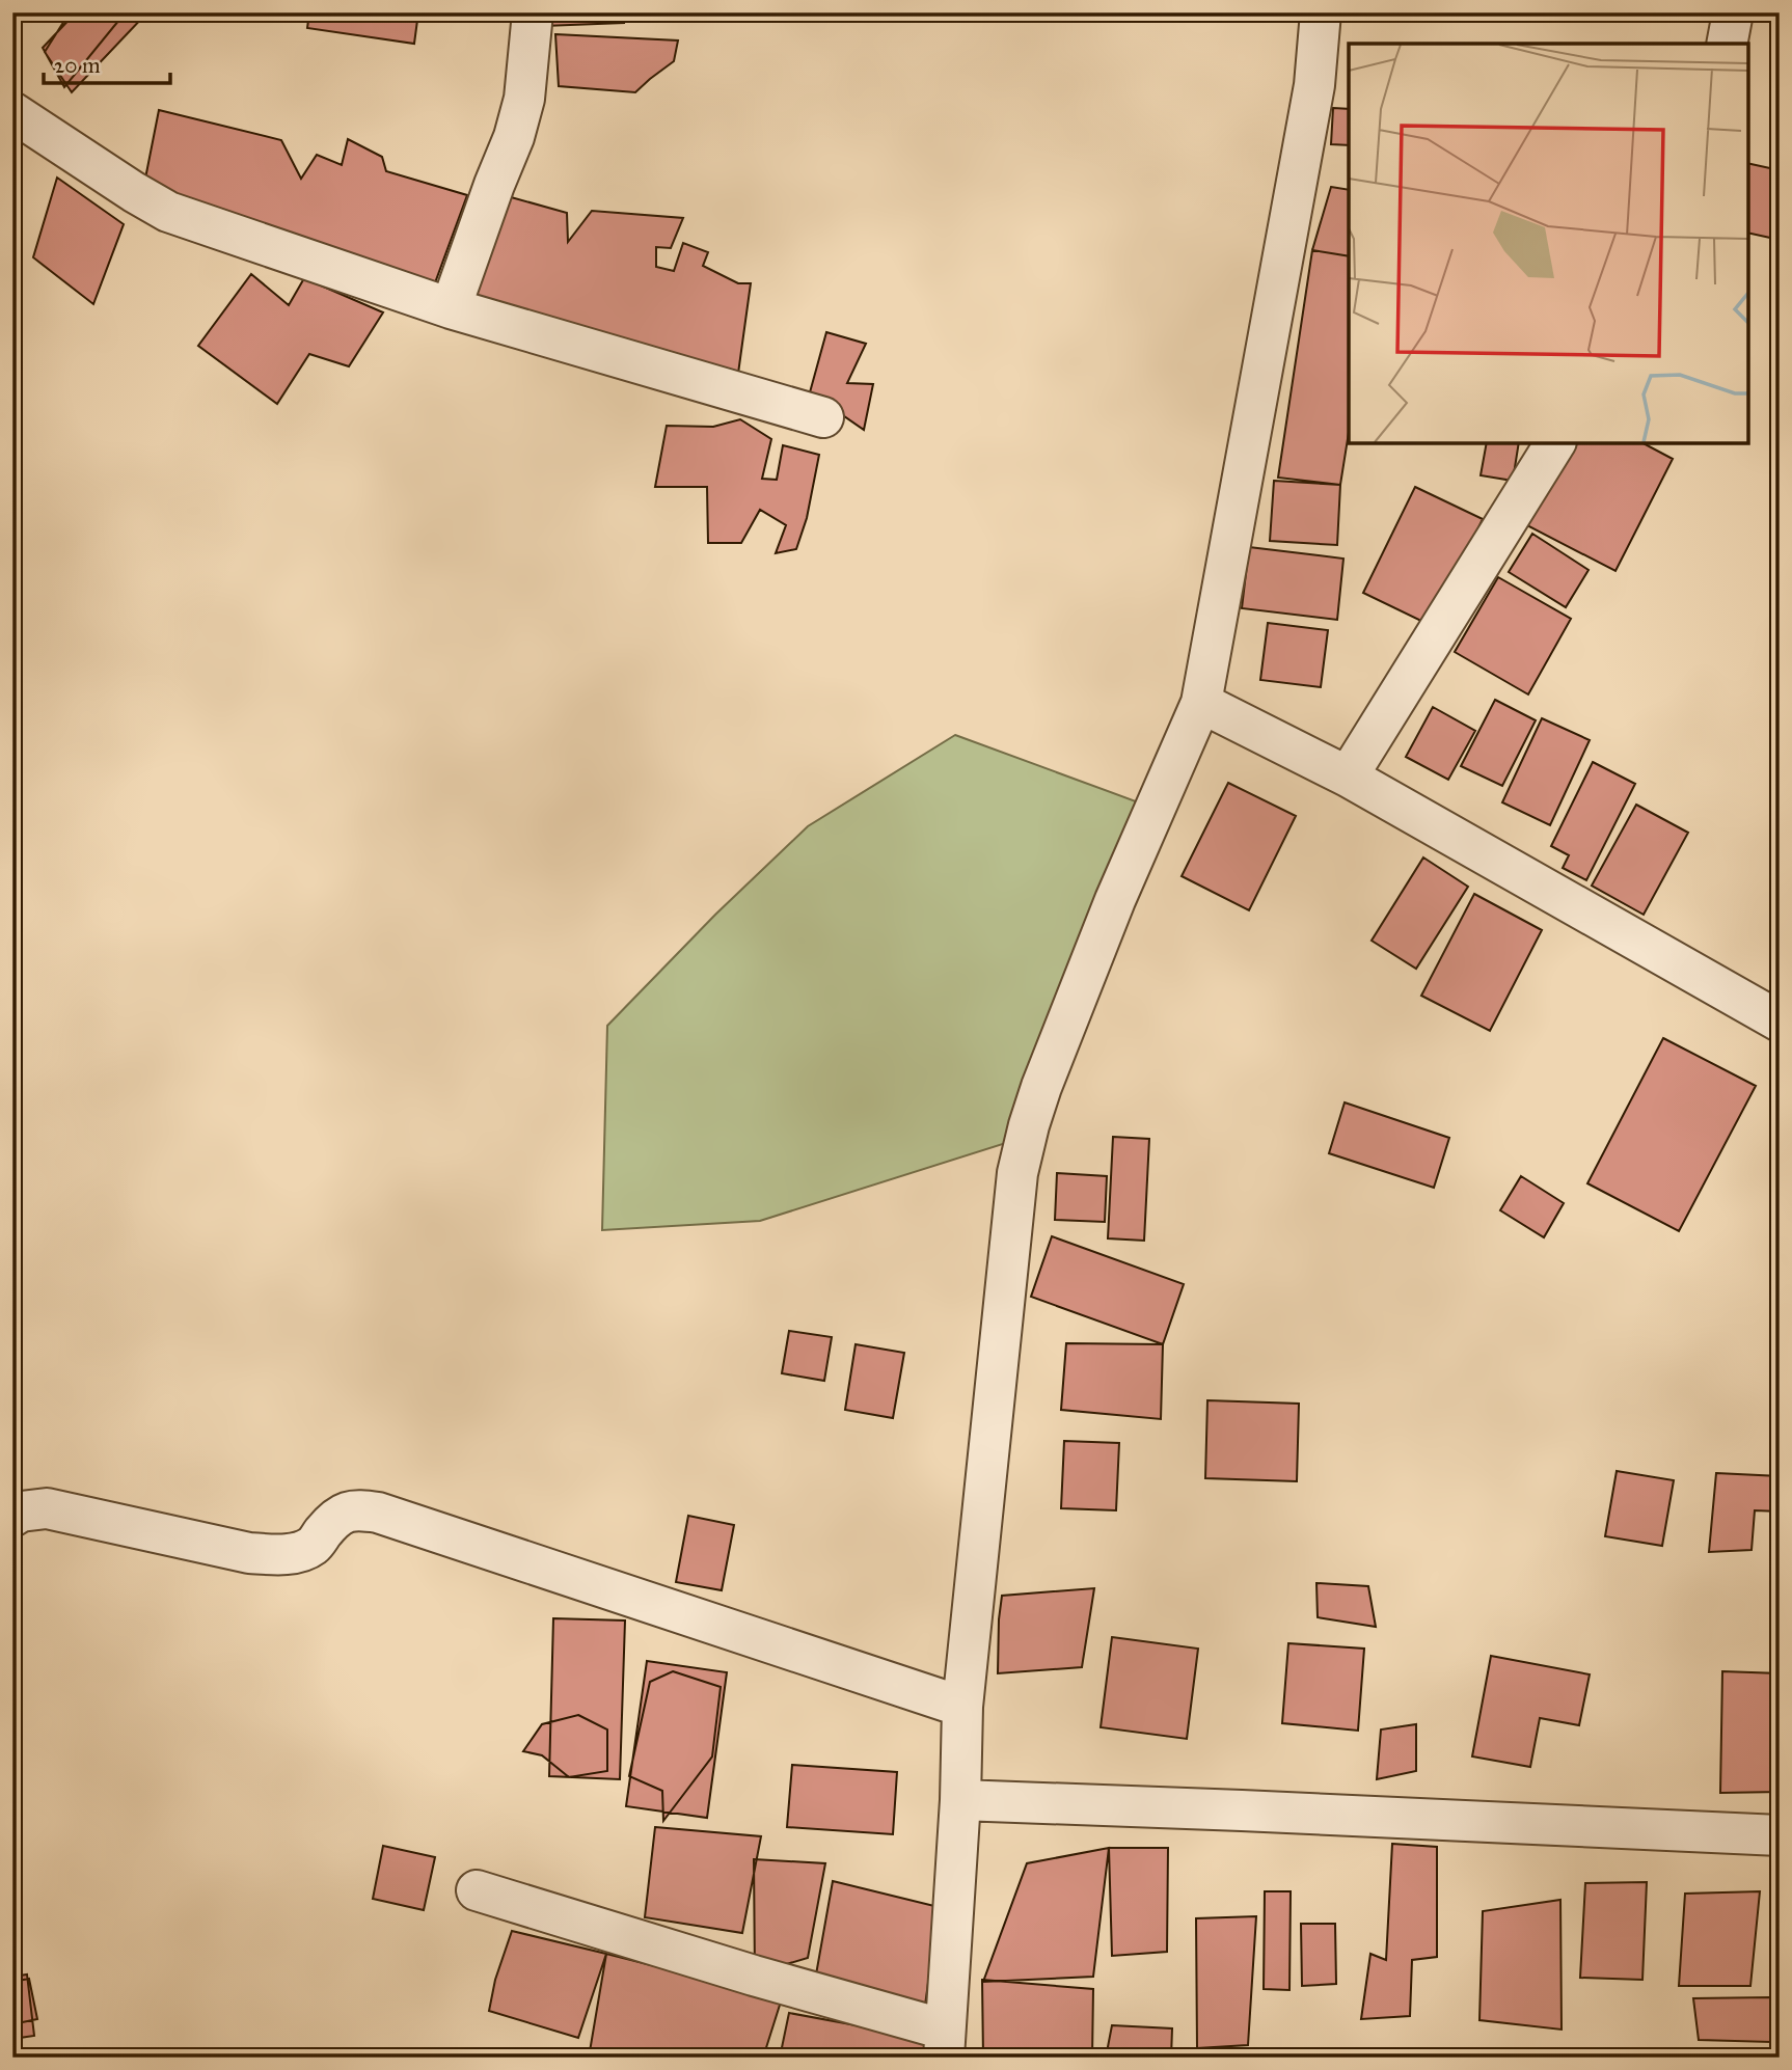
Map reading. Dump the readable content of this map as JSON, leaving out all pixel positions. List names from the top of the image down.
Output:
{
  "scale_bar": "20 m"
}
